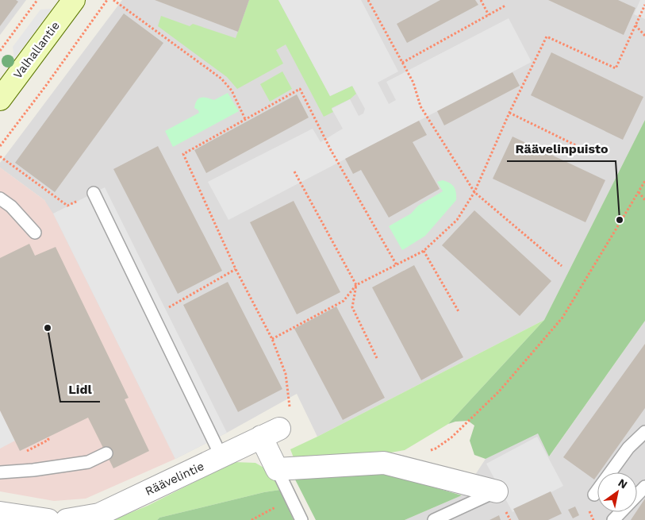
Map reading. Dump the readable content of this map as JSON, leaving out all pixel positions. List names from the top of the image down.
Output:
{
  "streets": {
    "street": ["Valhallantie", "Räävelintie"]
  },
  "places": ["Räävelinpuisto", "Lidl"],
  "north": "top right"
}
